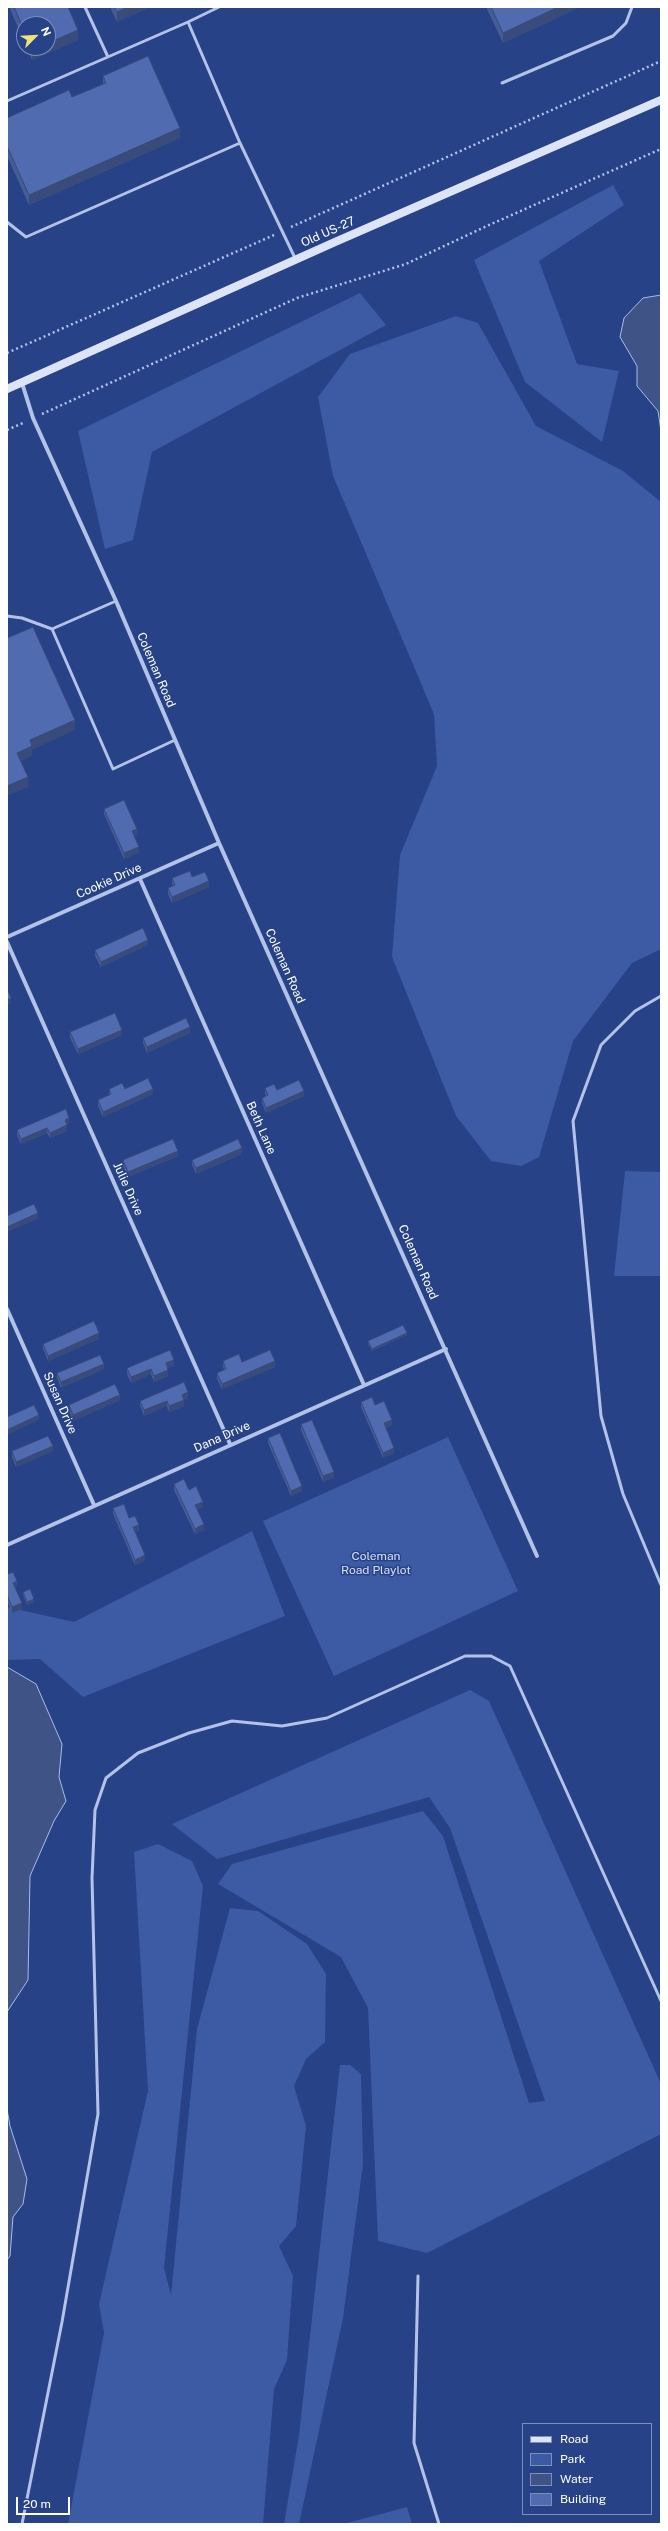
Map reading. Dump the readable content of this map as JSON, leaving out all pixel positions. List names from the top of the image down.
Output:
{
  "streets": {
    "main road": ["Old US-27"],
    "street": [
      "Coleman Road",
      "Cookie Drive",
      "Beth Lane",
      "Julie Drive",
      "Susan Drive",
      "Dana Drive"
    ]
  },
  "crossings": [
    ["Old US-27", "Coleman Road"],
    ["Coleman Road", "Cookie Drive"],
    ["Coleman Road", "Dana Drive"],
    ["Cookie Drive", "Beth Lane"],
    ["Beth Lane", "Dana Drive"],
    ["Julie Drive", "Dana Drive"],
    ["Susan Drive", "Dana Drive"]
  ],
  "parks": ["Coleman Road Playlot"],
  "legend": [
    "Road",
    "Park",
    "Water",
    "Building"
  ],
  "scale_bar": "20 m",
  "north": "top right"
}
